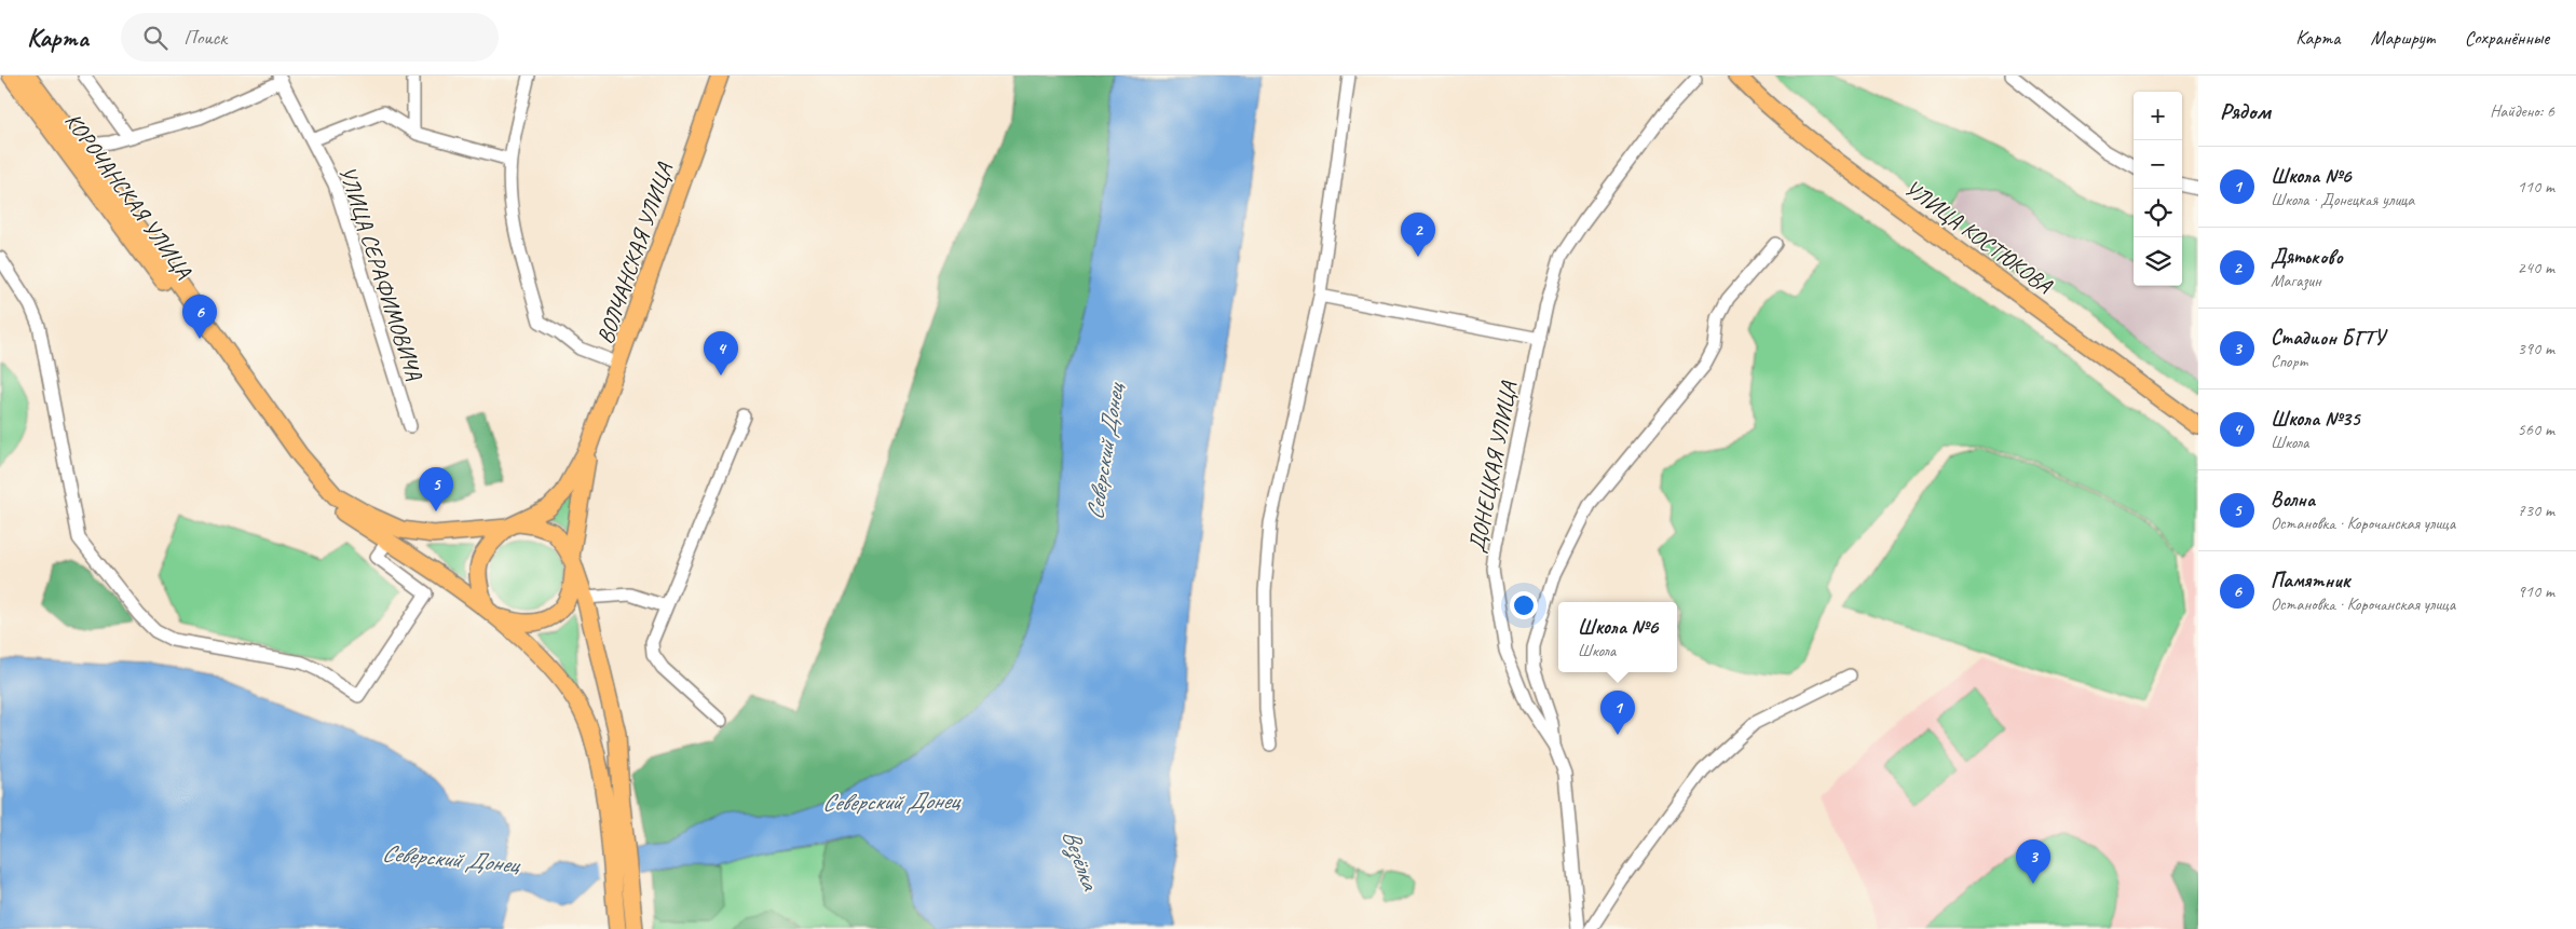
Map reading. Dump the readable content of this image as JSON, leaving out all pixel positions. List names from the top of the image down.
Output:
{
  "streets": {
    "main road": ["КОРОЧАНСКАЯ УЛИЦА", "УЛИЦА КОСТЮКОВА", "ВОЛЧАНСКАЯ УЛИЦА"],
    "street": ["УЛИЦА СЕРАФИМОВИЧА", "ДОНЕЦКАЯ УЛИЦА"]
  },
  "water": ["Северский Донец", "Везёлка"],
  "page": {
    "header": "Карта",
    "search": "Поиск",
    "nav": ["Карта", "Маршрут", "Сохранённые"],
    "heading": ["Рядом", "Найдено: 6"],
    "map_buttons": ["+", "−"],
    "list": [
      {
        "mark": "1",
        "name": "Школа №6",
        "note": "Школа · Донецкая улица",
        "value": "110 m"
      },
      {
        "mark": "2",
        "name": "Дятьково",
        "note": "Магазин",
        "value": "240 m"
      },
      {
        "mark": "3",
        "name": "Стадион БГТУ",
        "note": "Спорт",
        "value": "390 m"
      },
      {
        "mark": "4",
        "name": "Школа №35",
        "note": "Школа",
        "value": "560 m"
      },
      {
        "mark": "5",
        "name": "Волна",
        "note": "Остановка · Корочанская улица",
        "value": "730 m"
      },
      {
        "mark": "6",
        "name": "Памятник",
        "note": "Остановка · Корочанская улица",
        "value": "910 m"
      }
    ],
    "pins": [
      "2",
      "6",
      "4",
      "5",
      "1",
      "3"
    ],
    "popup": ["Школа №6", "Школа"]
  }
}
